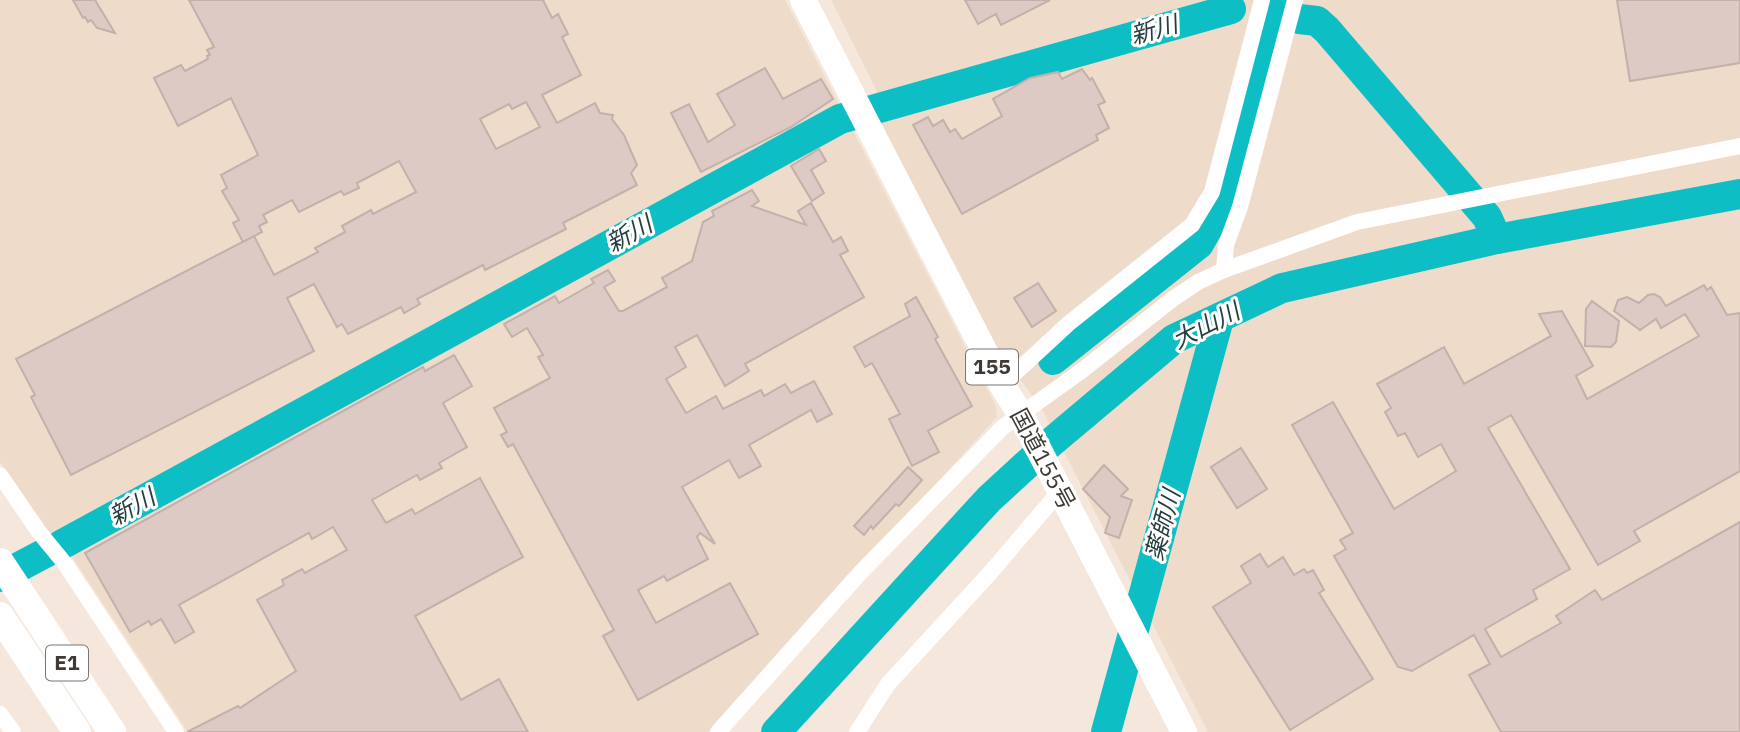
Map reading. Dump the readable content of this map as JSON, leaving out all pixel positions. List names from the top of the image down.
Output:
{
  "streets": {
    "highway": ["155", "国道155号", "E1"]
  },
  "water": ["新川", "大山川", "薬師川"]
}
